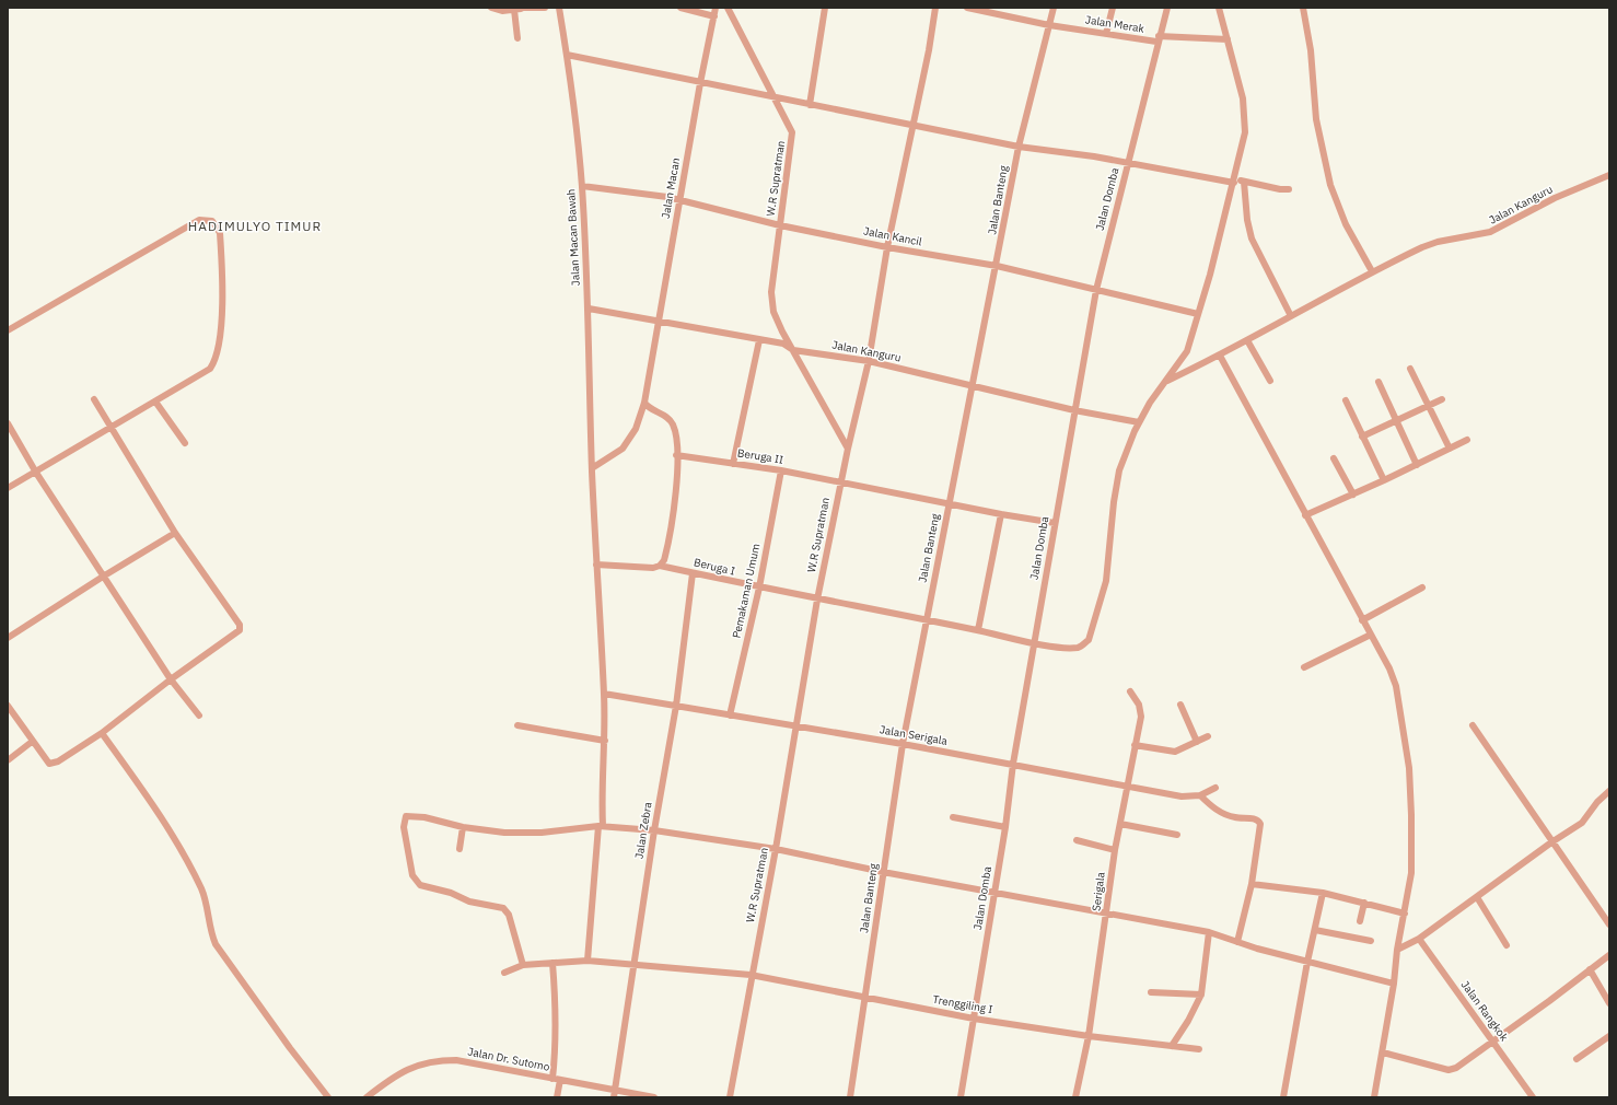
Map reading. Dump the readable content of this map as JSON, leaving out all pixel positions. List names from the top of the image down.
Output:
{
  "streets": {
    "street": [
      "Jalan Merak",
      "W.R Supratman",
      "Jalan Macan",
      "Jalan Domba",
      "Jalan Banteng",
      "Jalan Kanguru",
      "Jalan Kancil",
      "Jalan Macan Bawah",
      "Beruga II",
      "Beruga I",
      "Pemakaman Umum",
      "Jalan Serigala",
      "Jalan Zebra",
      "Serigala",
      "Trenggiling I",
      "Jalan Rangkok",
      "Jalan Dr. Sutomo"
    ]
  },
  "crossings": [
    ["Jalan Merak", "Jalan Domba"],
    ["Jalan Merak", "Jalan Banteng"],
    ["Jalan Merak", "Beruga I"],
    ["W.R Supratman", "Jalan Kanguru"],
    ["W.R Supratman", "Jalan Kancil"],
    ["W.R Supratman", "Beruga II"],
    ["W.R Supratman", "Beruga I"],
    ["W.R Supratman", "Jalan Serigala"],
    ["W.R Supratman", "Trenggiling I"],
    ["Jalan Macan", "Jalan Kanguru"],
    ["Jalan Macan", "Jalan Kancil"],
    ["Jalan Macan", "Jalan Macan Bawah"],
    ["Jalan Domba", "Jalan Kanguru"],
    ["Jalan Domba", "Jalan Kancil"],
    ["Jalan Domba", "Beruga II"],
    ["Jalan Domba", "Beruga I"],
    ["Jalan Domba", "Jalan Serigala"],
    ["Jalan Domba", "Trenggiling I"],
    ["Jalan Banteng", "Jalan Kanguru"],
    ["Jalan Banteng", "Jalan Kancil"],
    ["Jalan Banteng", "Beruga II"],
    ["Jalan Banteng", "Beruga I"],
    ["Jalan Banteng", "Jalan Serigala"],
    ["Jalan Banteng", "Trenggiling I"],
    ["Jalan Kanguru", "Jalan Macan Bawah"],
    ["Jalan Kanguru", "Beruga I"],
    ["Jalan Kancil", "Jalan Macan Bawah"],
    ["Jalan Kancil", "Beruga I"],
    ["Jalan Macan Bawah", "Jalan Serigala"],
    ["Jalan Macan Bawah", "Trenggiling I"],
    ["Beruga II", "Pemakaman Umum"],
    ["Beruga I", "Pemakaman Umum"],
    ["Beruga I", "Jalan Zebra"],
    ["Pemakaman Umum", "Jalan Serigala"],
    ["Jalan Serigala", "Jalan Zebra"],
    ["Jalan Serigala", "Serigala"],
    ["Jalan Zebra", "Trenggiling I"],
    ["Jalan Zebra", "Jalan Dr. Sutomo"],
    ["Serigala", "Trenggiling I"]
  ],
  "districts": ["HADIMULYO TIMUR"]
}
